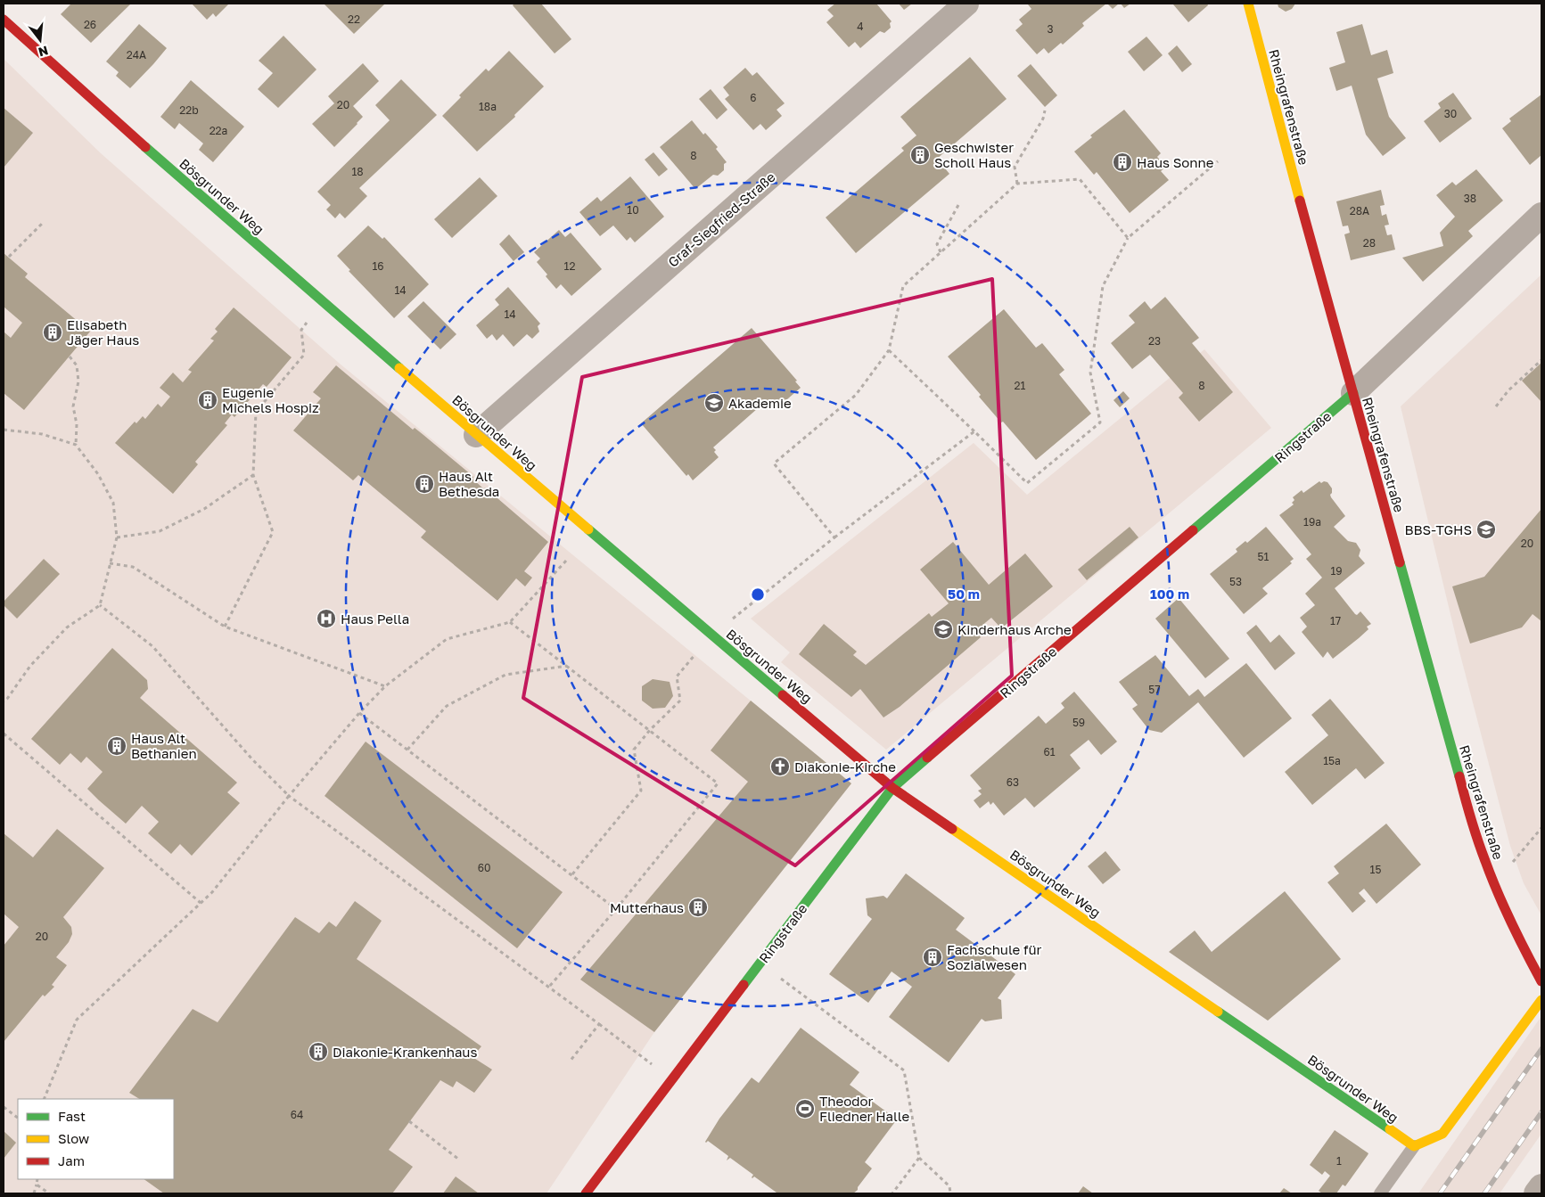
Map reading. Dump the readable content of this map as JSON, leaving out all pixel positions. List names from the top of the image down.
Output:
{
  "streets": {
    "street": [
      "Rheingrafenstraße",
      "Bösgrunder Weg",
      "Graf-Siegfried-Straße",
      "Ringstraße"
    ]
  },
  "crossings": [
    ["Rheingrafenstraße", "Ringstraße"],
    ["Bösgrunder Weg", "Graf-Siegfried-Straße"],
    ["Bösgrunder Weg", "Ringstraße"]
  ],
  "places": {
    "building": [
      "Geschwister Scholl Haus",
      "Haus Sonne",
      "Elisabeth Jäger Haus",
      "Eugenie Michels Hospiz",
      "Haus Alt Bethesda",
      "Haus Alt Bethanien",
      "Mutterhaus",
      "Fachschule für Sozialwesen",
      "Diakonie-Krankenhaus"
    ],
    "school or university": ["Akademie", "BBS-TGHS", "Kinderhaus Arche"],
    "hospital": ["Haus Pella"],
    "church": ["Diakonie-Kirche"],
    "sports": ["Theodor Fliedner Halle"]
  },
  "house_numbers": [
    "22",
    "26",
    "4",
    "3",
    "24A",
    "6",
    "20",
    "18a",
    "22b",
    "30",
    "22a",
    "8",
    "18",
    "38",
    "10",
    "28A",
    "28",
    "16",
    "12",
    "14",
    "14",
    "23",
    "21",
    "8",
    "19a",
    "20",
    "51",
    "19",
    "53",
    "17",
    "57",
    "59",
    "61",
    "15a",
    "63",
    "60",
    "15",
    "20",
    "64",
    "1"
  ],
  "legend": ["Fast", "Slow", "Jam"],
  "north": "bottom",
  "rings": ["50 m", "100 m"]
}
